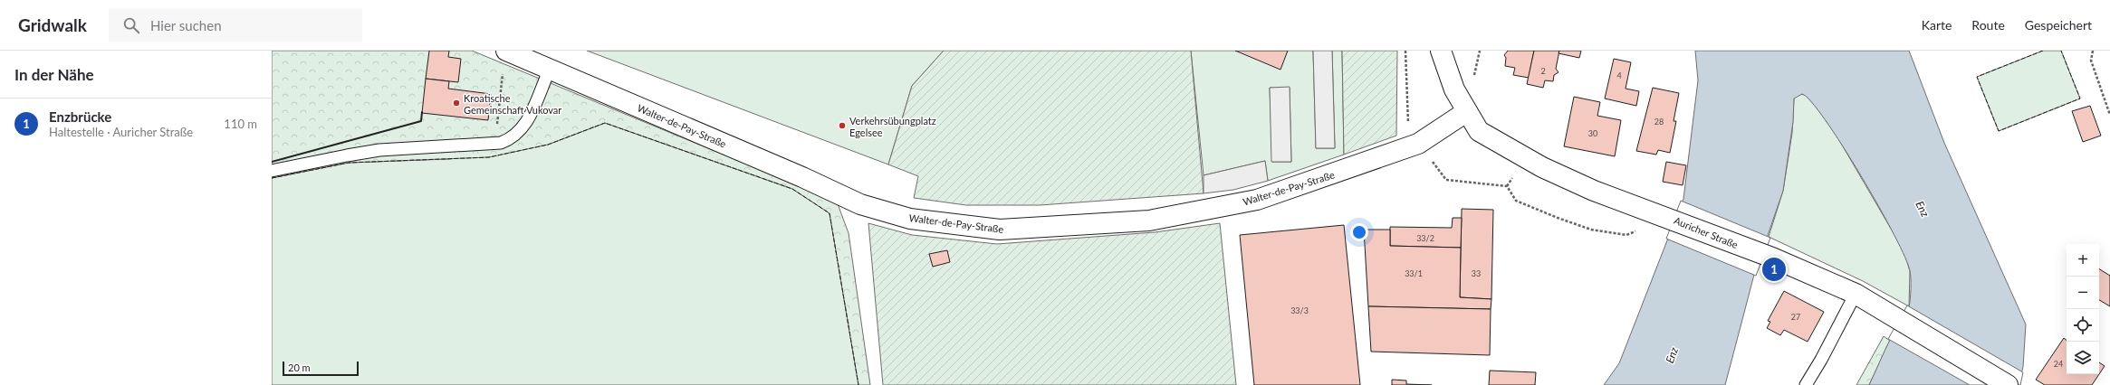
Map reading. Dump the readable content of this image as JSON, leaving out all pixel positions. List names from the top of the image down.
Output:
{
  "streets": {
    "street": ["Walter-de-Pay-Straße", "Auricher Straße"]
  },
  "crossings": [
    ["Walter-de-Pay-Straße", "Auricher Straße"]
  ],
  "water": ["Enz"],
  "places": ["Kroatische Gemeinschaft Vukovar", "Verkehrsübungplatz Egelsee"],
  "house_numbers": [
    "2",
    "4",
    "28",
    "30",
    "33/2",
    "33/1",
    "33",
    "33/3",
    "27",
    "24"
  ],
  "scale_bar": "20 m",
  "page": {
    "header": "Gridwalk",
    "search": "Hier suchen",
    "nav": ["Karte", "Route", "Gespeichert"],
    "heading": "In der Nähe",
    "list": [
      {
        "mark": "1",
        "name": "Enzbrücke",
        "note": "Haltestelle · Auricher Straße",
        "value": "110 m"
      }
    ],
    "map_buttons": ["+", "−"],
    "pins": "1",
    "scale": "20 m"
  }
}
